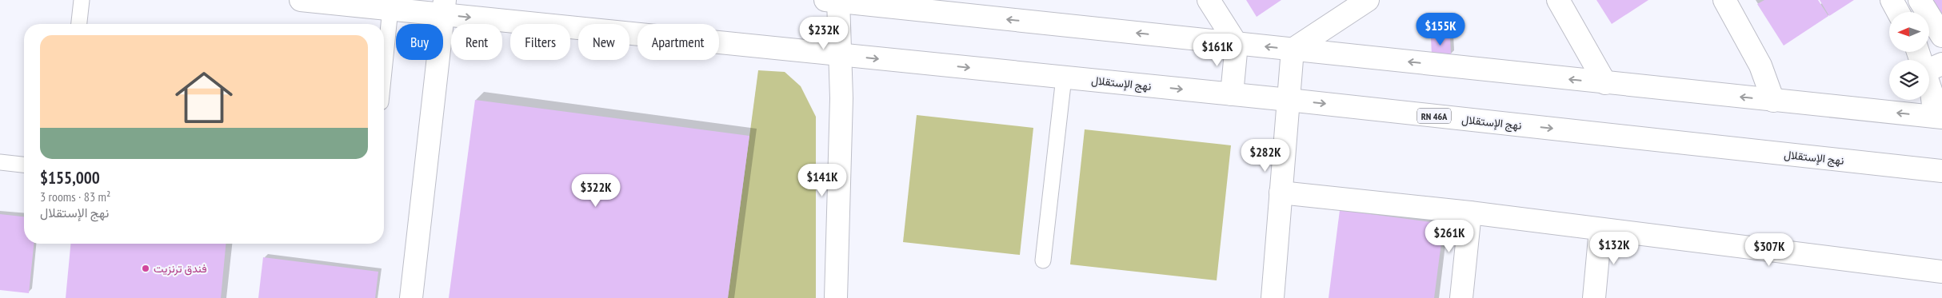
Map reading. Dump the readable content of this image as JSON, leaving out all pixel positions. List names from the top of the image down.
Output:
{
  "streets": {
    "main road": ["نهج الإستقلال", "RN 46A"]
  },
  "places": ["فندق ترنزيت"],
  "north": "left",
  "page": {
    "price": [
      "$155K",
      "$232K",
      "$161K",
      "$282K",
      "$141K",
      "$322K",
      "$261K",
      "$132K",
      "$307K"
    ],
    "chip": [
      "Buy",
      "Rent",
      "Filters",
      "New",
      "Apartment"
    ],
    "list": [
      {
        "name": "$155,000",
        "note": "3 rooms · 83 m² · نهج الإستقلال"
      }
    ]
  }
}
